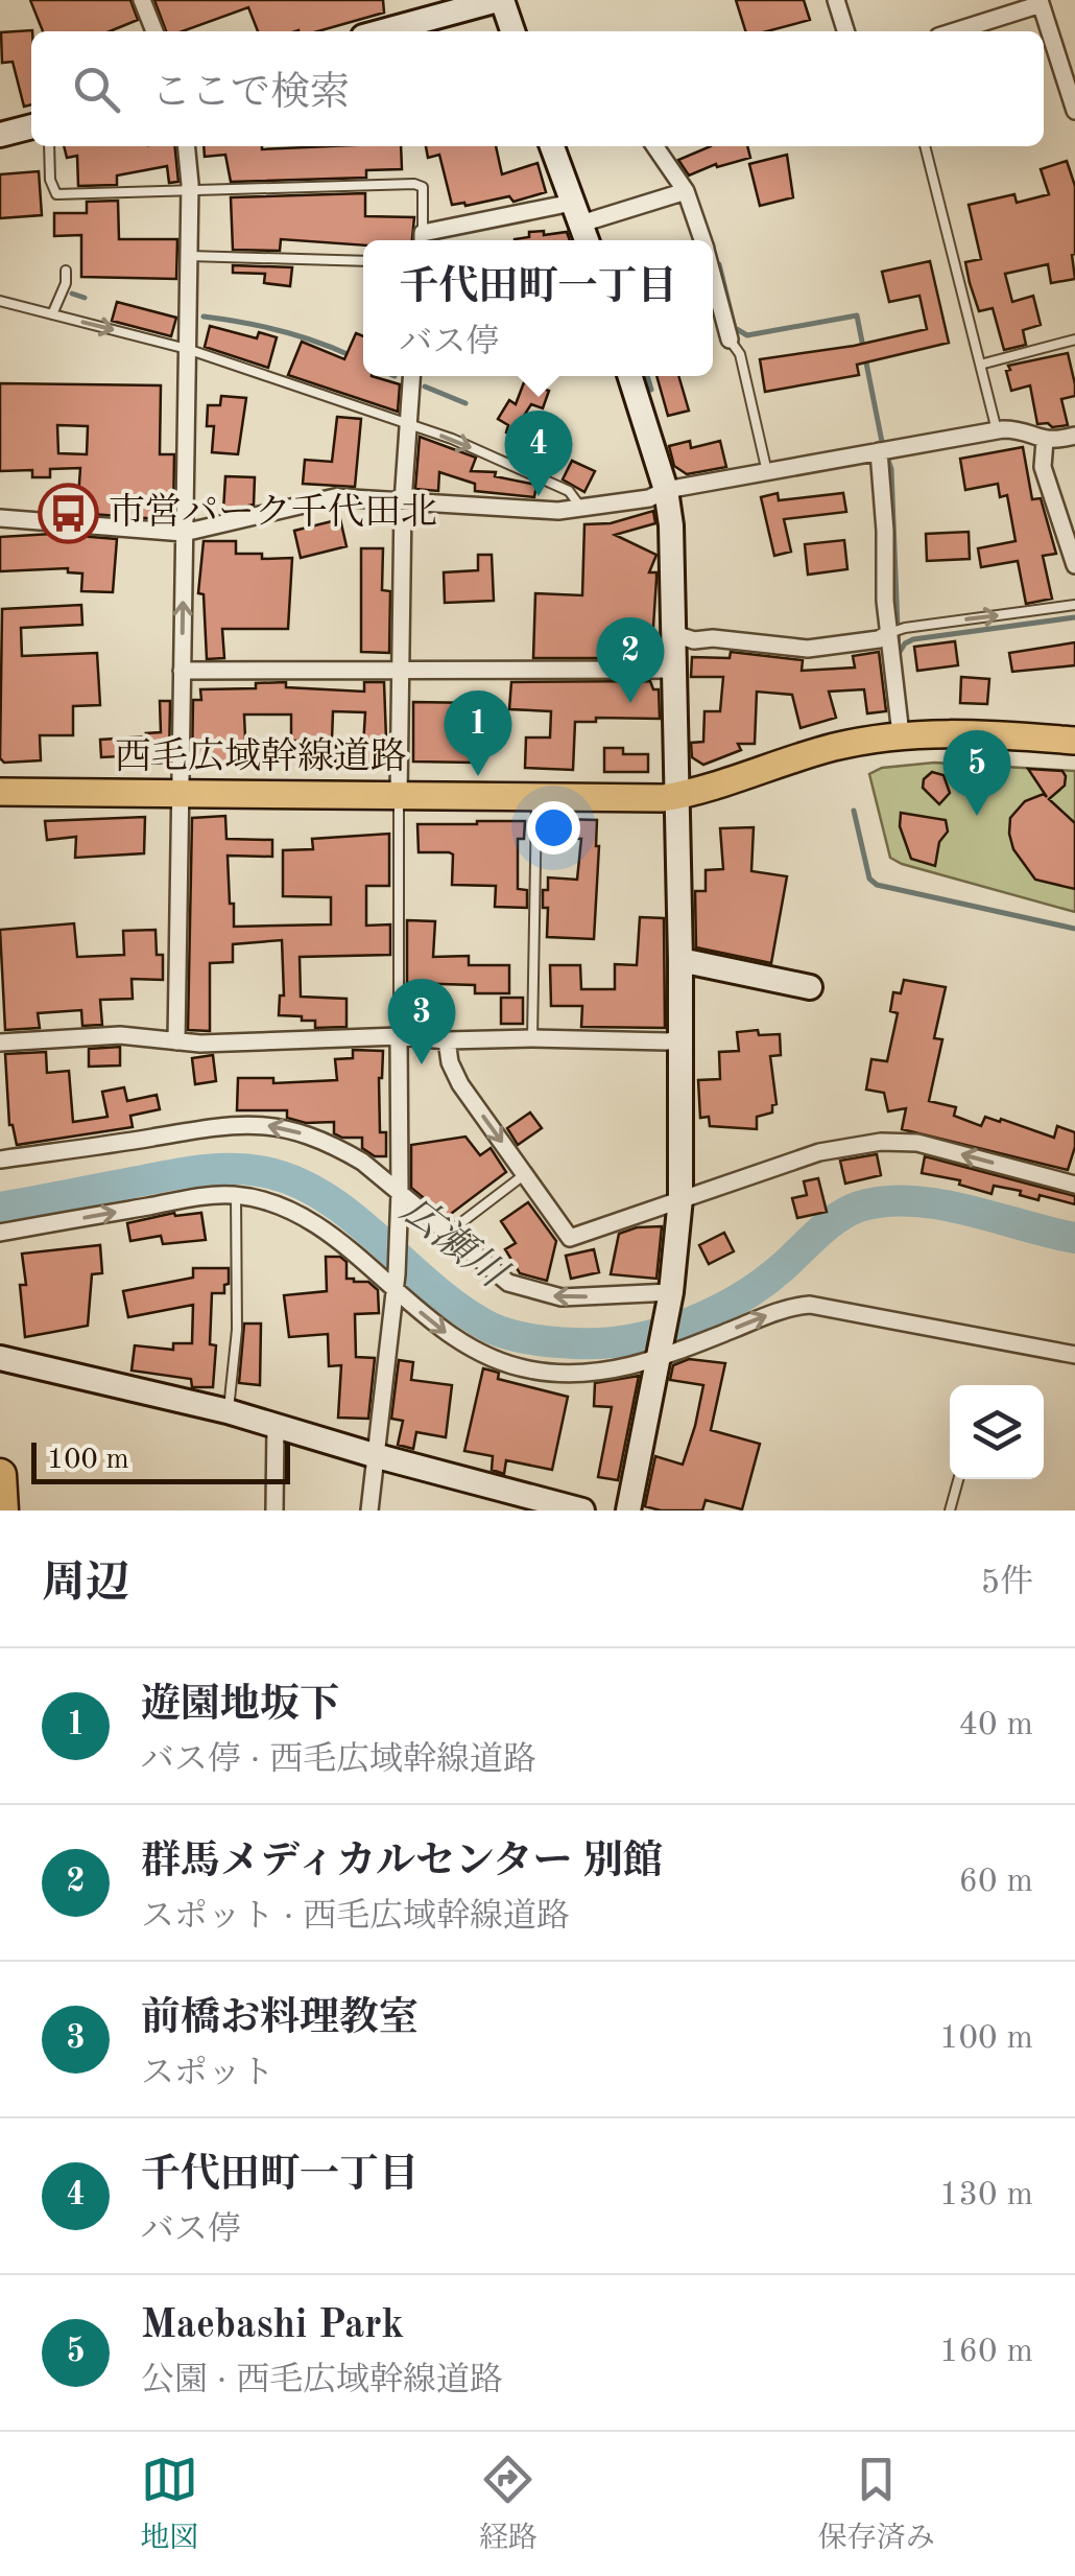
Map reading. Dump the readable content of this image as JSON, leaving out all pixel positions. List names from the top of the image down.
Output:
{
  "streets": {
    "main road": ["西毛広域幹線道路"]
  },
  "water": ["広瀬川"],
  "places": {
    "bus stop": ["市営パーク千代田北"]
  },
  "scale_bar": "100 m",
  "page": {
    "search": "ここで検索",
    "popup": ["千代田町一丁目", "バス停"],
    "pins": [
      "4",
      "2",
      "1",
      "5",
      "3"
    ],
    "scale": "100 m",
    "heading": ["周辺", "5件"],
    "list": [
      {
        "mark": "1",
        "name": "遊園地坂下",
        "note": "バス停 · 西毛広域幹線道路",
        "value": "40 m"
      },
      {
        "mark": "2",
        "name": "群馬メディカルセンター 別館",
        "note": "スポット · 西毛広域幹線道路",
        "value": "60 m"
      },
      {
        "mark": "3",
        "name": "前橋お料理教室",
        "note": "スポット",
        "value": "100 m"
      },
      {
        "mark": "4",
        "name": "千代田町一丁目",
        "note": "バス停",
        "value": "130 m"
      },
      {
        "mark": "5",
        "name": "Maebashi Park",
        "note": "公園 · 西毛広域幹線道路",
        "value": "160 m"
      }
    ],
    "nav": ["地図", "経路", "保存済み"]
  }
}
